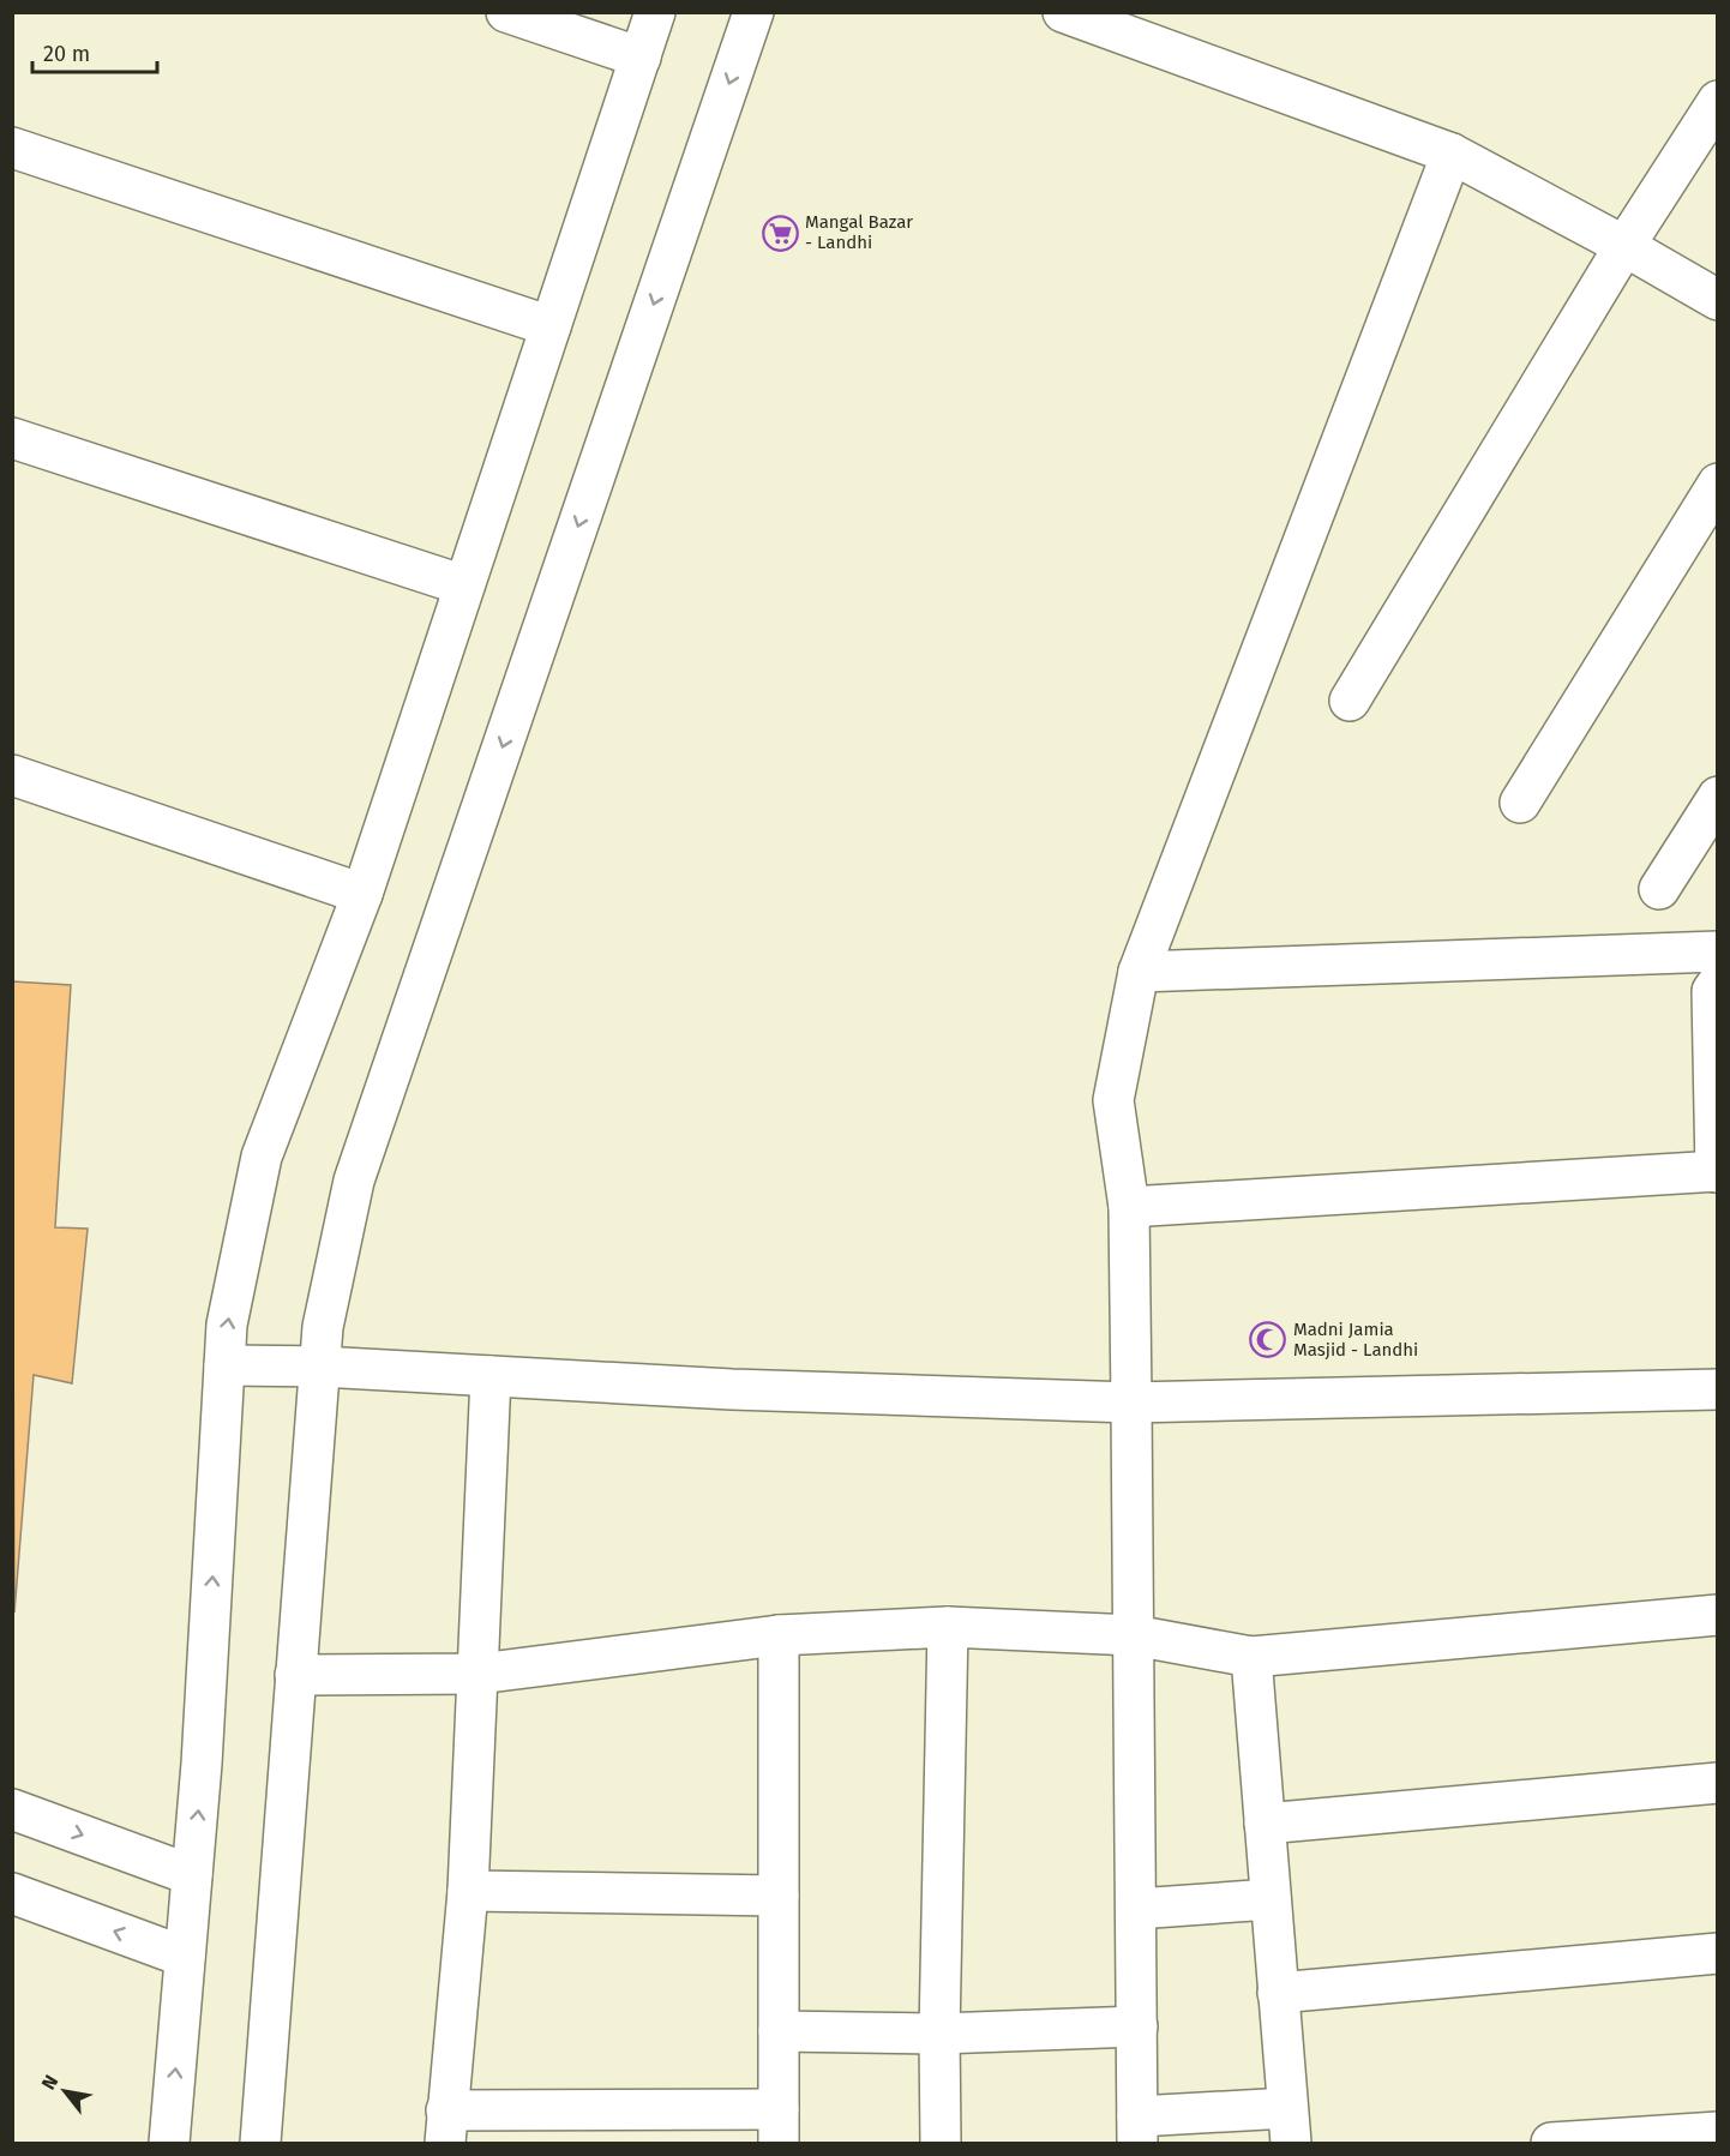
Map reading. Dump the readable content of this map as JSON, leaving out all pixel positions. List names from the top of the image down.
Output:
{
  "places": {
    "supermarket": ["Mangal Bazar - Landhi"],
    "mosque": ["Madni Jamia Masjid - Landhi"]
  },
  "scale_bar": "20 m",
  "north": "top left"
}
